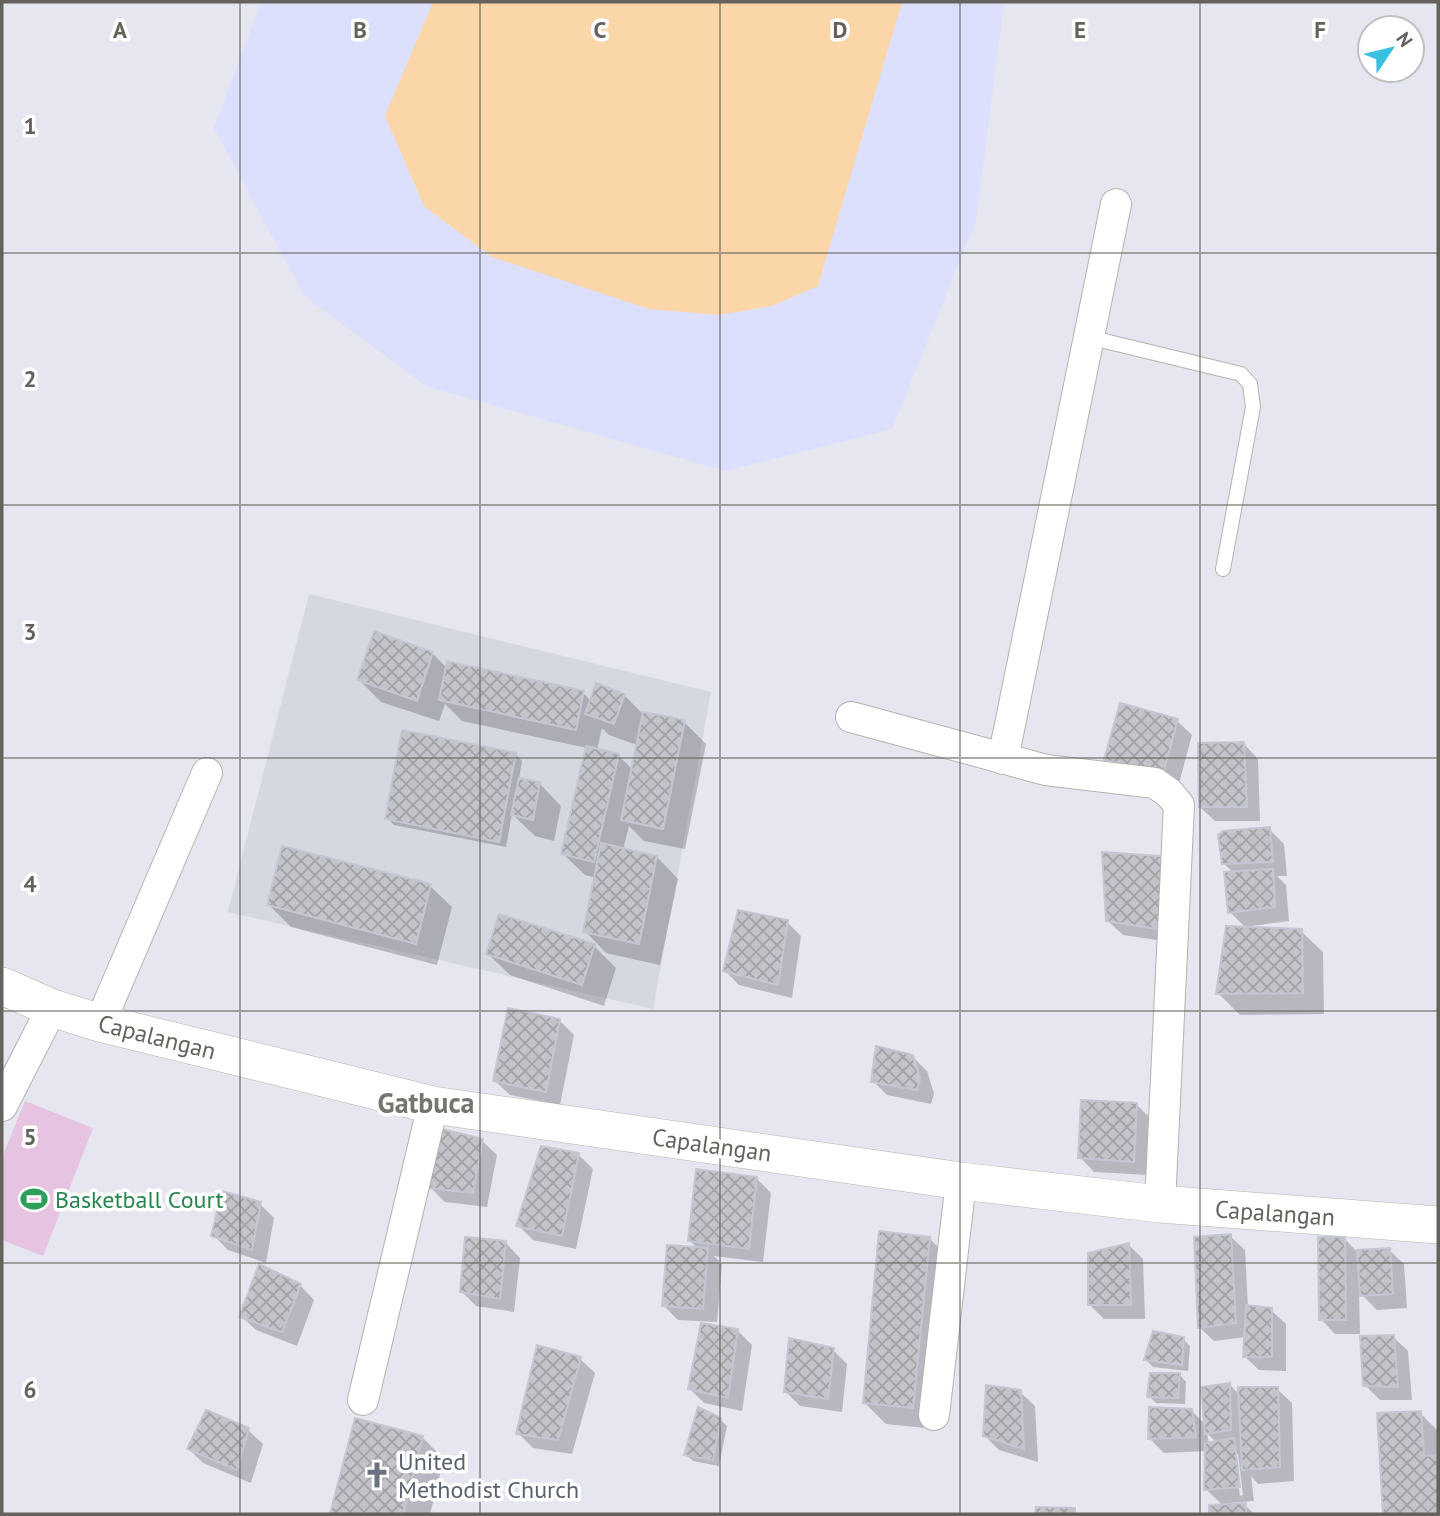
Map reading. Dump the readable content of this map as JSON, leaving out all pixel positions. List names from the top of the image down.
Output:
{
  "streets": {
    "street": ["Capalangan"]
  },
  "districts": ["Gatbuca"],
  "places": {
    "sports": ["Basketball Court"],
    "church": ["United Methodist Church"]
  },
  "north": "top right",
  "grid": {
    "columns": [
      "A",
      "B",
      "C",
      "D",
      "E",
      "F"
    ],
    "rows": [
      "1",
      "2",
      "3",
      "4",
      "5",
      "6"
    ]
  }
}
